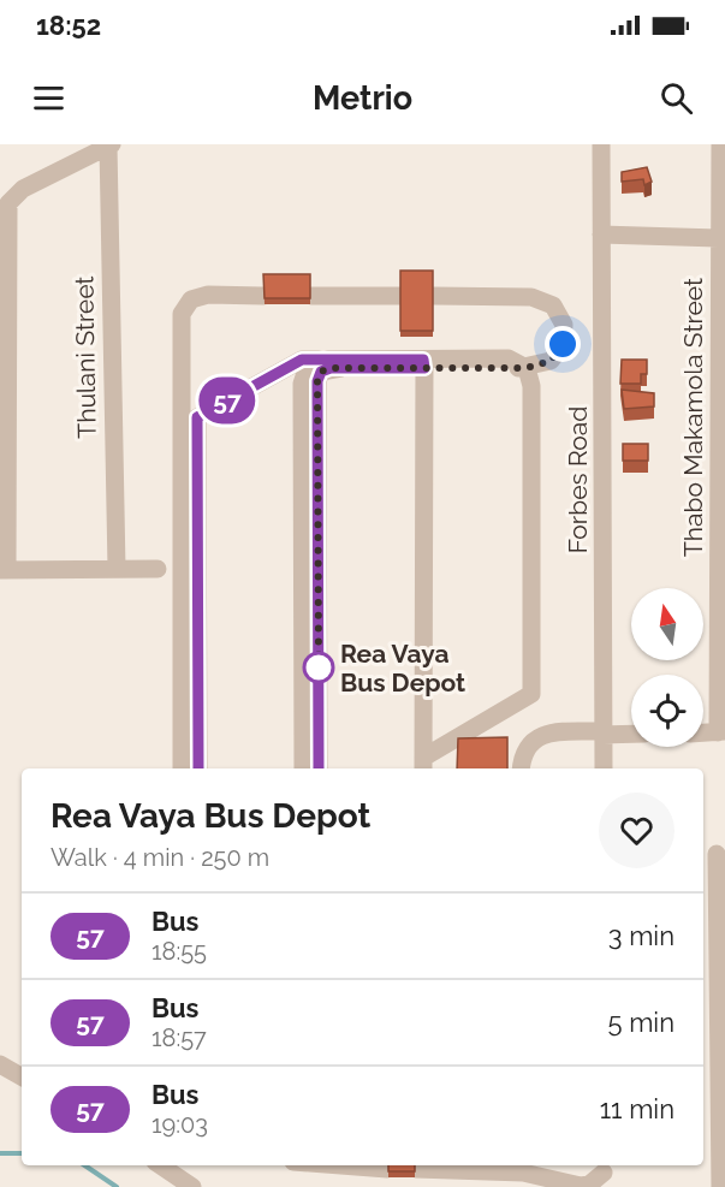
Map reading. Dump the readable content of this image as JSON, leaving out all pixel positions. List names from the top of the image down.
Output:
{
  "streets": {
    "street": ["Thulani Street", "Thabo Makamola Street", "Forbes Road"]
  },
  "places": ["Rea Vaya Bus Depot"],
  "lines": ["bus line 57"],
  "north": "top",
  "page": {
    "status": "18:52",
    "header": "Metrio",
    "on_map": "57",
    "heading": ["Rea Vaya Bus Depot", "Walk · 4 min · 250 m"],
    "list": [
      {
        "mark": "57",
        "name": "Bus",
        "note": "18:55",
        "value": "3 min"
      },
      {
        "mark": "57",
        "name": "Bus",
        "note": "18:57",
        "value": "5 min"
      },
      {
        "mark": "57",
        "name": "Bus",
        "note": "19:03",
        "value": "11 min"
      }
    ]
  }
}
